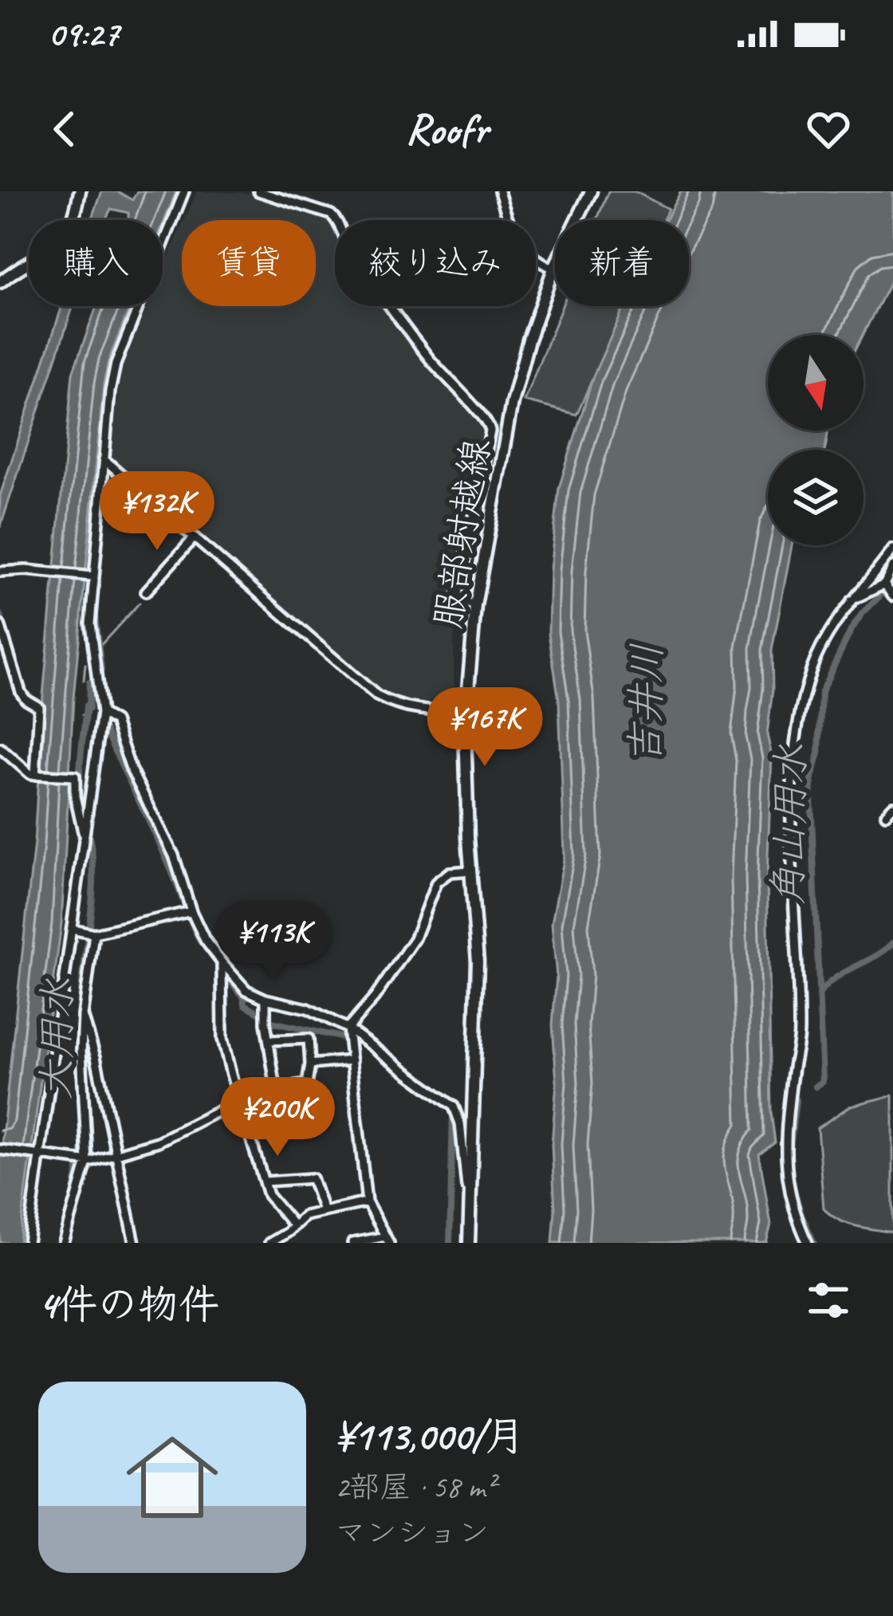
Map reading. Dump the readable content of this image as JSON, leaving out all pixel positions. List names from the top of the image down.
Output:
{
  "streets": {
    "main road": ["服部射越線"]
  },
  "water": ["吉井川", "角山用水", "大用水"],
  "north": "bottom",
  "page": {
    "status": "09:27",
    "header": "Roofr",
    "chip": [
      "購入",
      "賃貸",
      "絞り込み",
      "新着"
    ],
    "price": [
      "¥132K",
      "¥167K",
      "¥113K",
      "¥200K"
    ],
    "heading": "4件の物件",
    "list": [
      {
        "name": "¥113,000/月",
        "note": "2部屋 · 58 m² · マンション"
      }
    ]
  }
}
